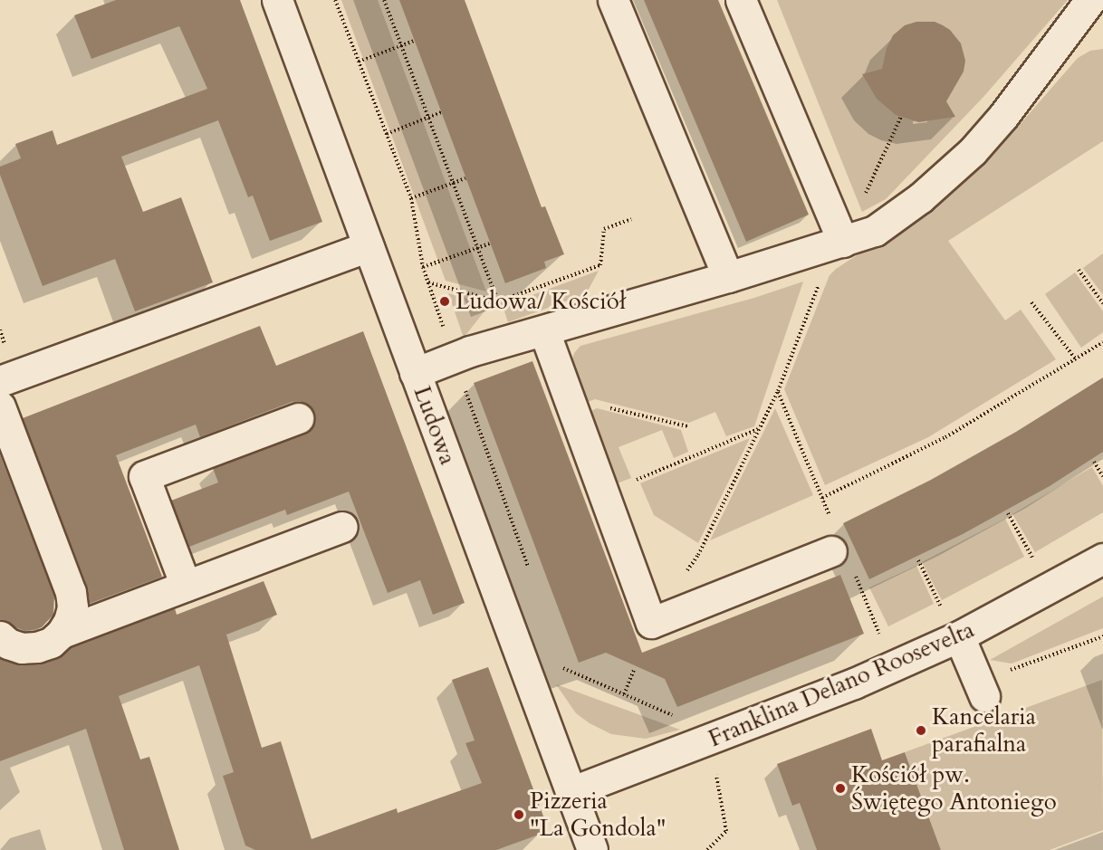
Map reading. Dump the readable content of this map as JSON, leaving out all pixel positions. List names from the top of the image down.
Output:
{
  "streets": {
    "street": ["Ludowa", "Franklina Delano Roosevelta"]
  },
  "crossings": [
    ["Ludowa", "Franklina Delano Roosevelta"]
  ],
  "places": [
    "Ludowa/ Kościół",
    "Kancelaria parafialna",
    "Kościół pw. Świętego Antoniego",
    "Pizzeria \"La Gondola\""
  ]
}
